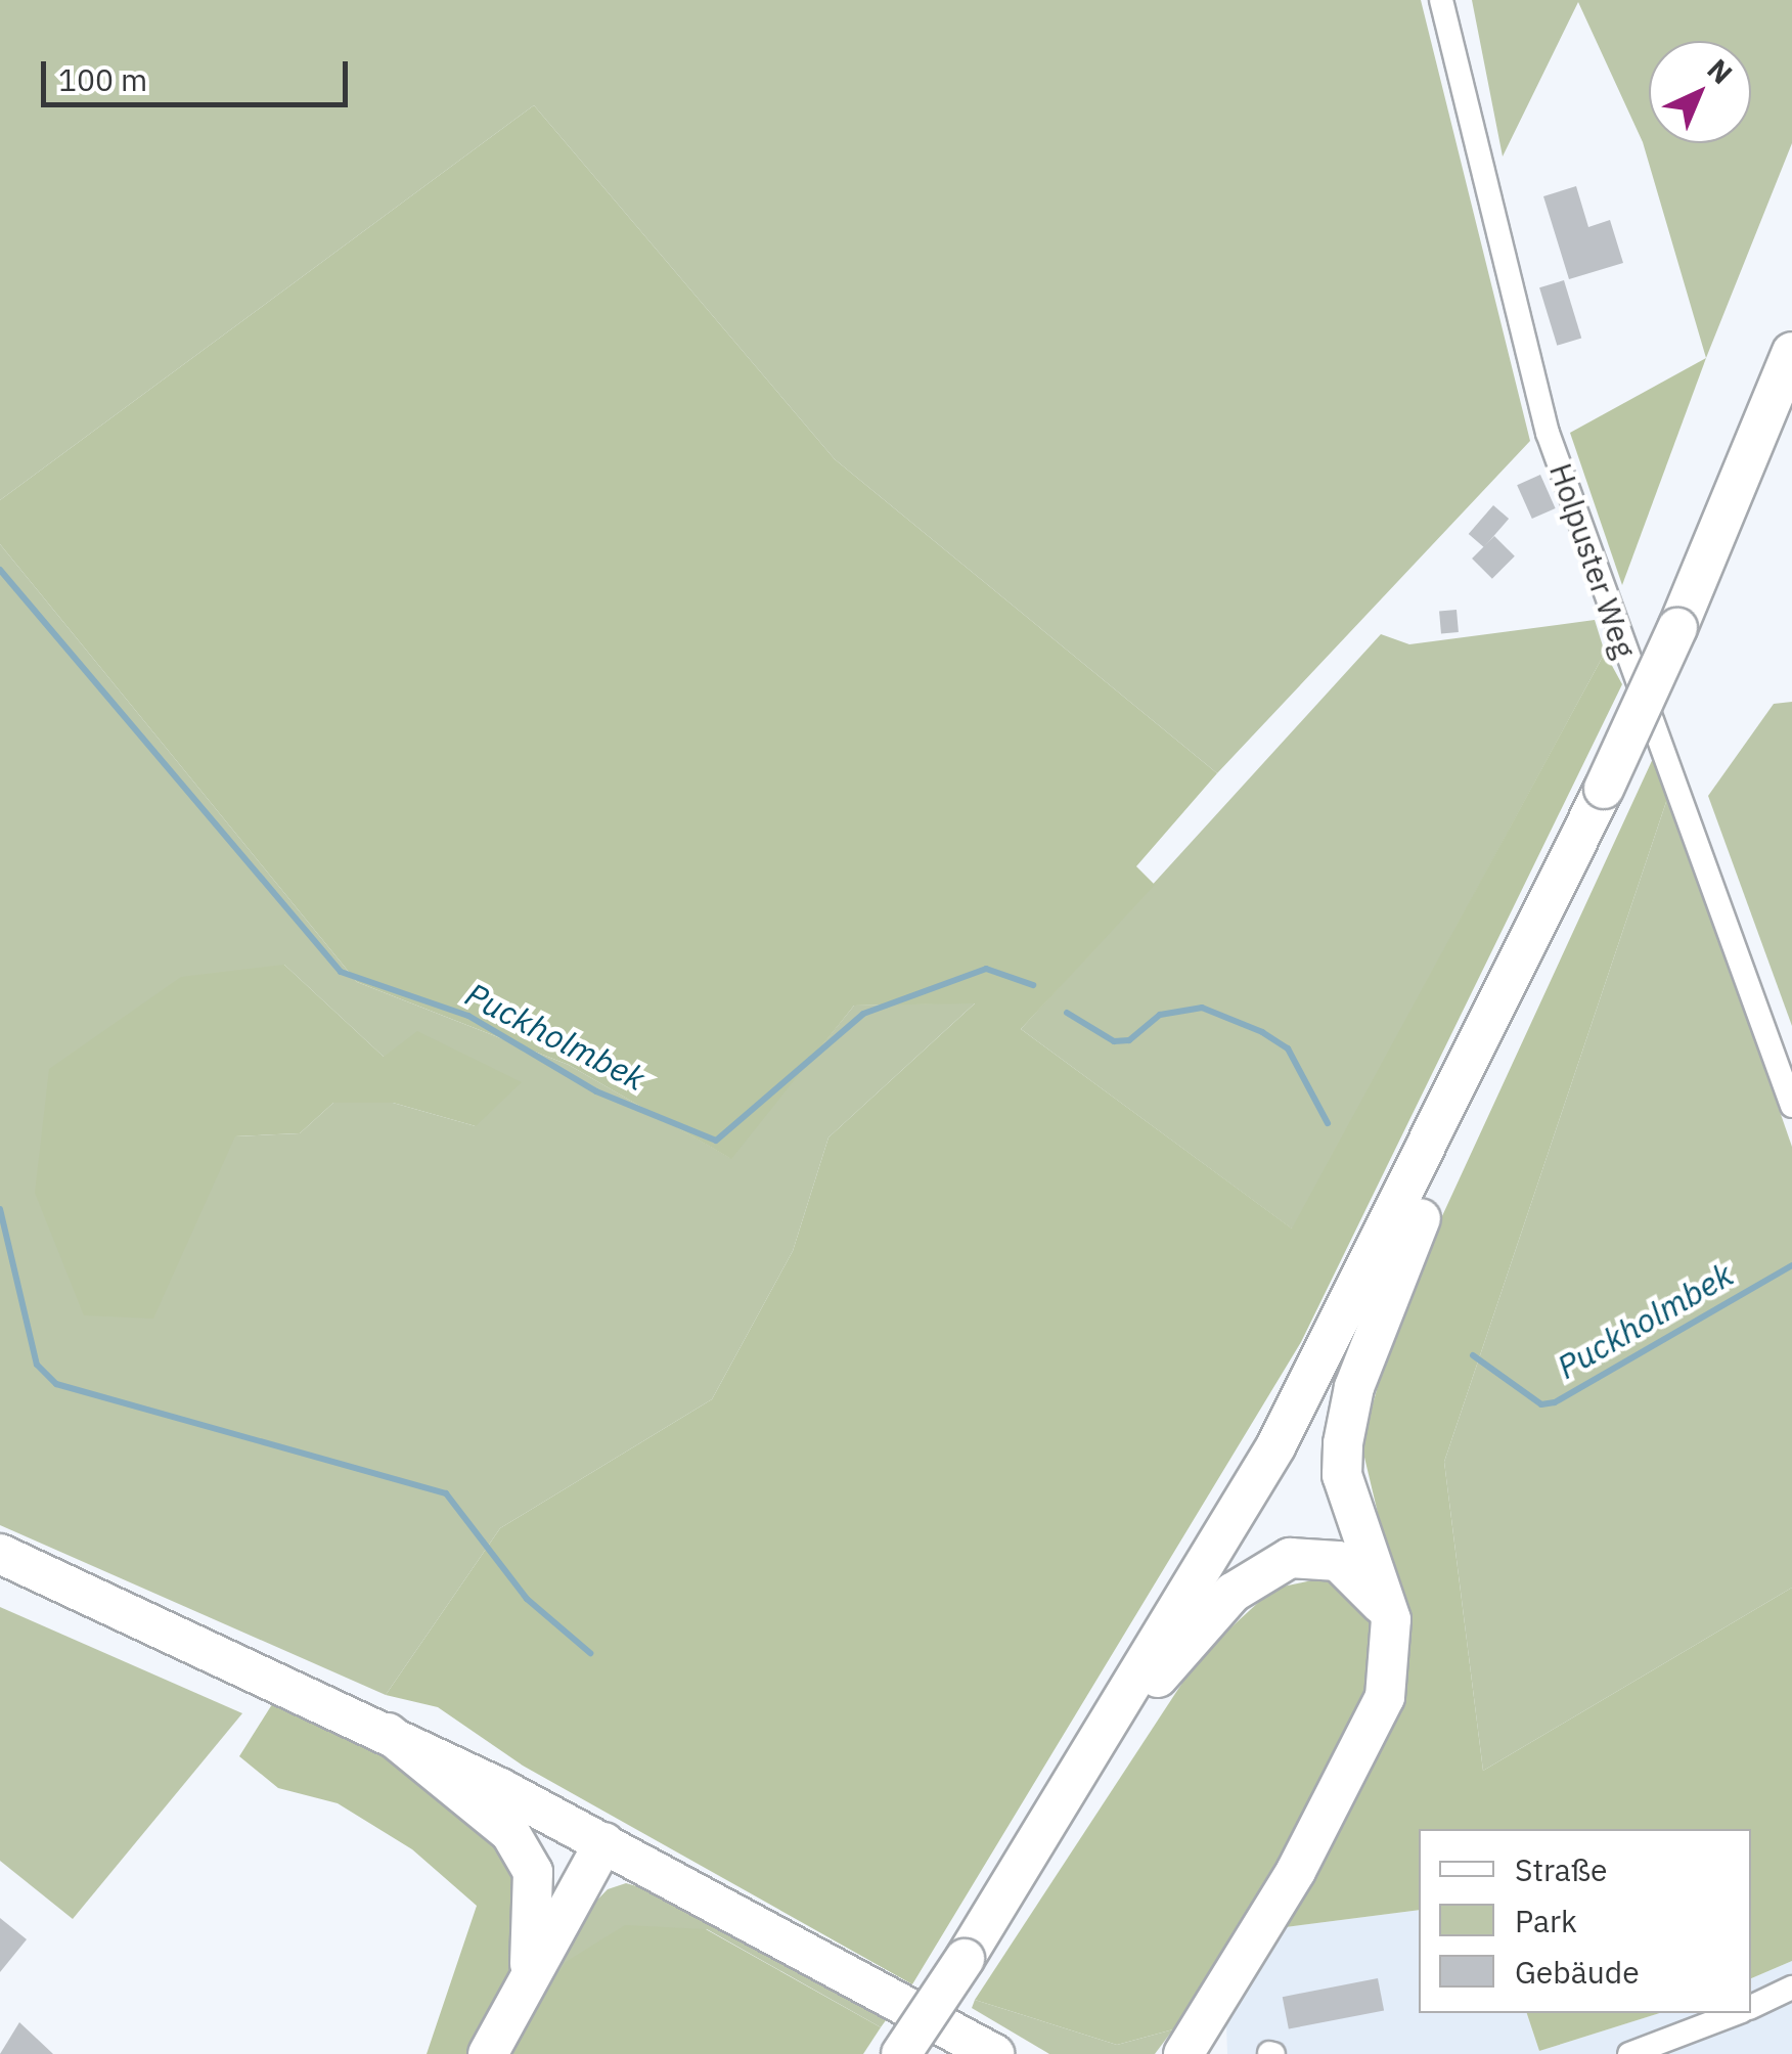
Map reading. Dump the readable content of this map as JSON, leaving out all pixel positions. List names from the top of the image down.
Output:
{
  "streets": {
    "street": ["Holpuster Weg"]
  },
  "water": ["Puckholmbek"],
  "legend": ["Straße", "Park", "Gebäude"],
  "scale_bar": "100 m",
  "north": "top right"
}
